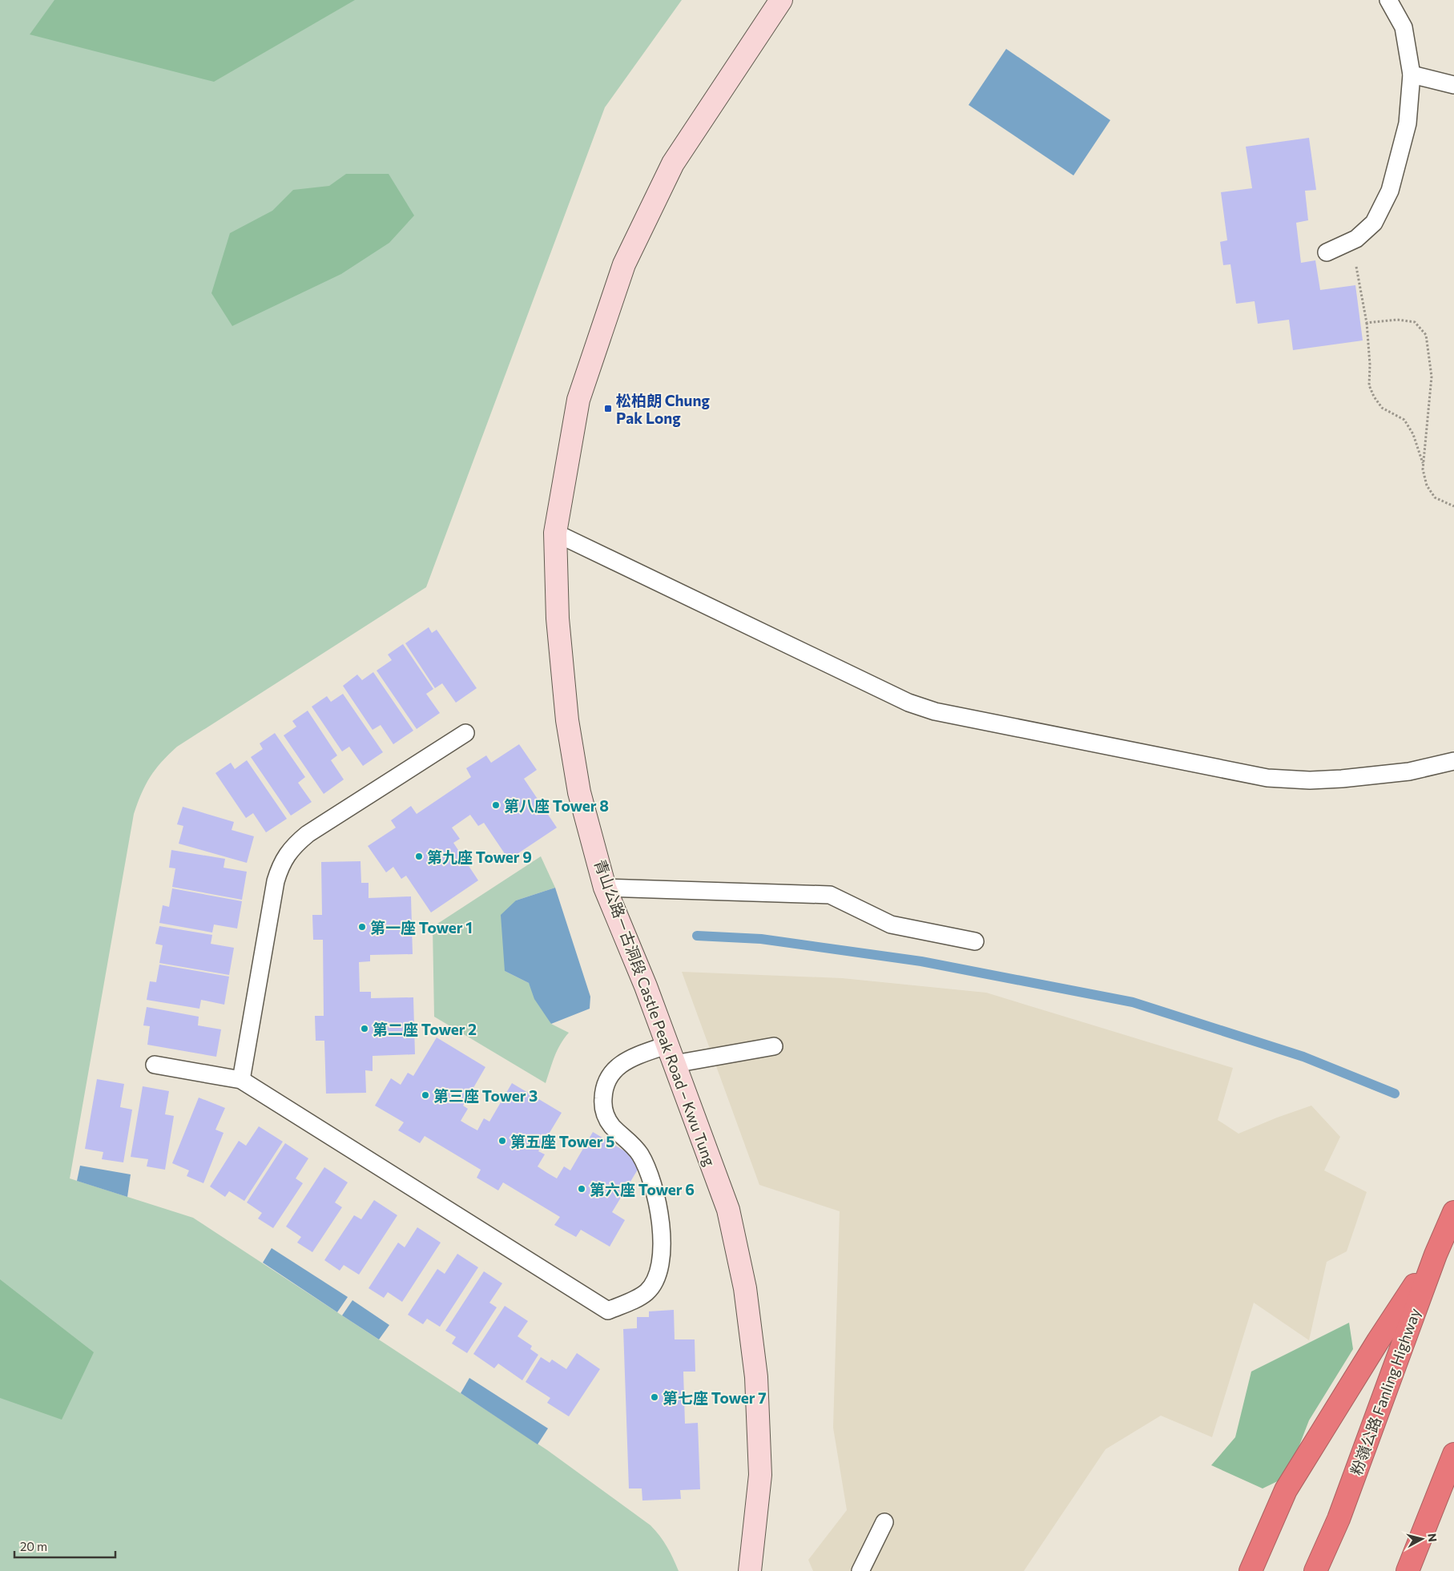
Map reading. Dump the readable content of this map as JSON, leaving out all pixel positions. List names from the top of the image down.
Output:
{
  "streets": {
    "highway": ["粉嶺公路 Fanling Highway"],
    "main road": ["青山公路－古洞段 Castle Peak Road – Kwu Tung"]
  },
  "places": {
    "transit": ["松柏朗 Chung Pak Long"],
    "other": [
      "第八座 Tower 8",
      "第九座 Tower 9",
      "第一座 Tower 1",
      "第二座 Tower 2",
      "第三座 Tower 3",
      "第五座 Tower 5",
      "第六座 Tower 6",
      "第七座 Tower 7"
    ]
  },
  "scale_bar": "20 m",
  "north": "right"
}
